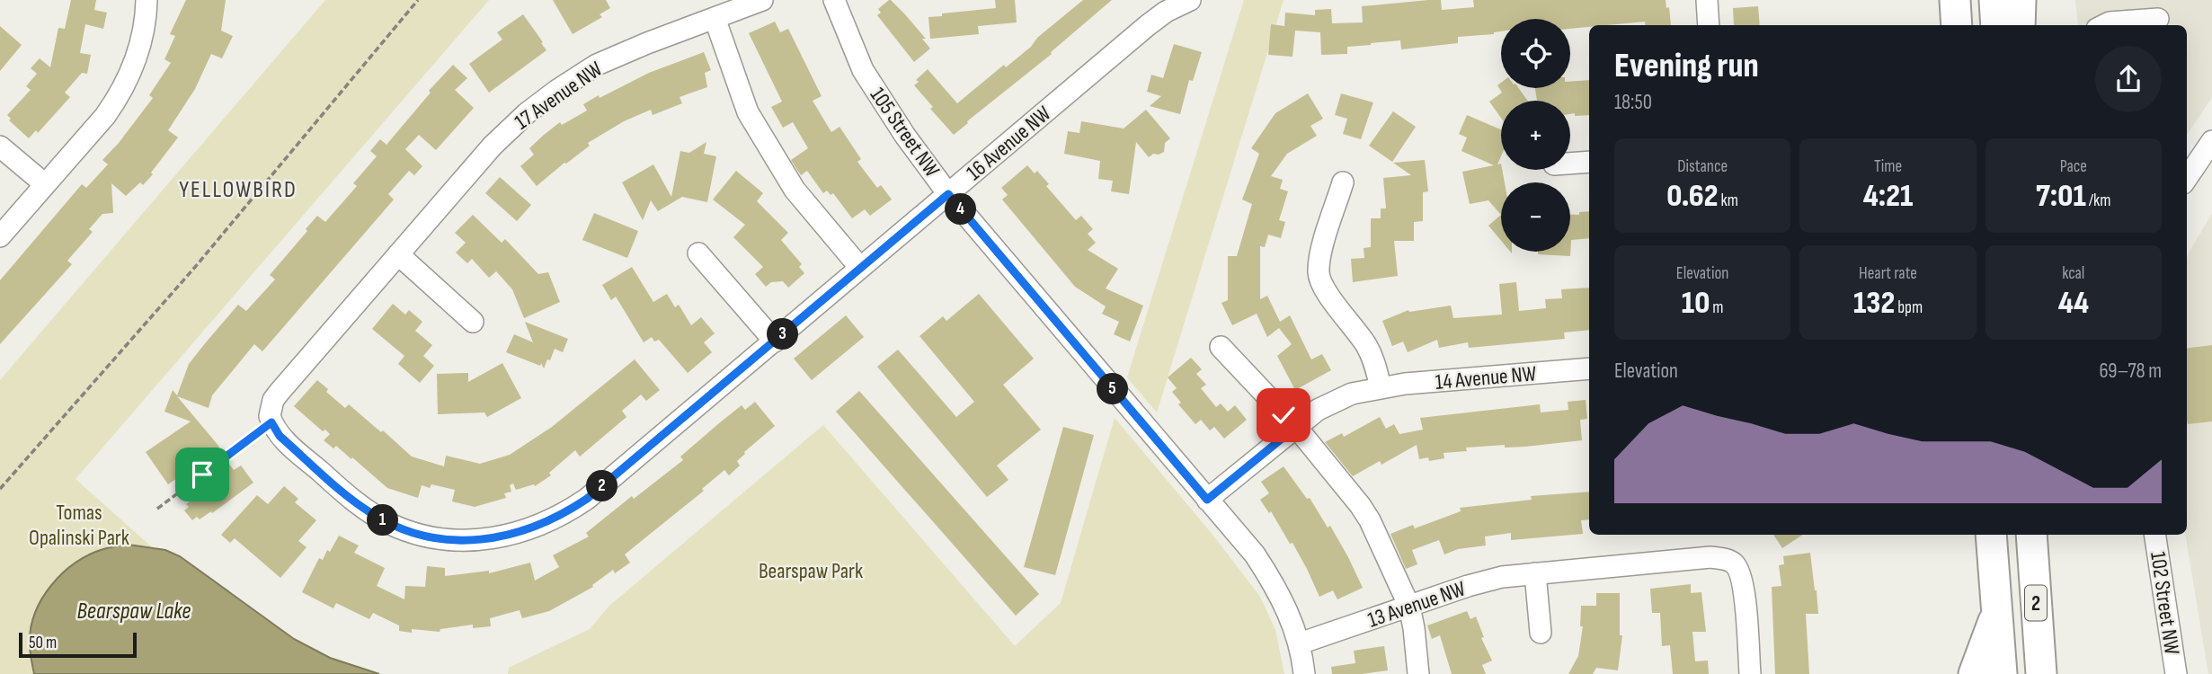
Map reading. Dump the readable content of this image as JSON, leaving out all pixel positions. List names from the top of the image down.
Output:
{
  "streets": {
    "highway": ["2"],
    "street": [
      "17 Avenue NW",
      "105 Street NW",
      "16 Avenue NW",
      "14 Avenue NW",
      "102 Street NW",
      "13 Avenue NW"
    ]
  },
  "crossings": [
    ["17 Avenue NW", "16 Avenue NW"],
    ["105 Street NW", "16 Avenue NW"],
    ["105 Street NW", "14 Avenue NW"],
    ["105 Street NW", "13 Avenue NW"]
  ],
  "districts": ["YELLOWBIRD"],
  "water": ["Bearspaw Lake"],
  "parks": ["Tomas Opalinski Park", "Bearspaw Park"],
  "scale_bar": "50 m",
  "page": {
    "map_buttons": ["+", "−"],
    "heading": ["Evening run", "18:50"],
    "stats": [
      ["Distance", "0.62 km"],
      ["Time", "4:21"],
      ["Pace", "7:01 /km"],
      ["Elevation", "10 m"],
      ["Heart rate", "132 bpm"],
      ["kcal", "44"]
    ],
    "pins": [
      "4",
      "3",
      "5",
      "2",
      "1"
    ],
    "chart": ["Elevation", "69–78 m"],
    "scale": "50 m"
  }
}
